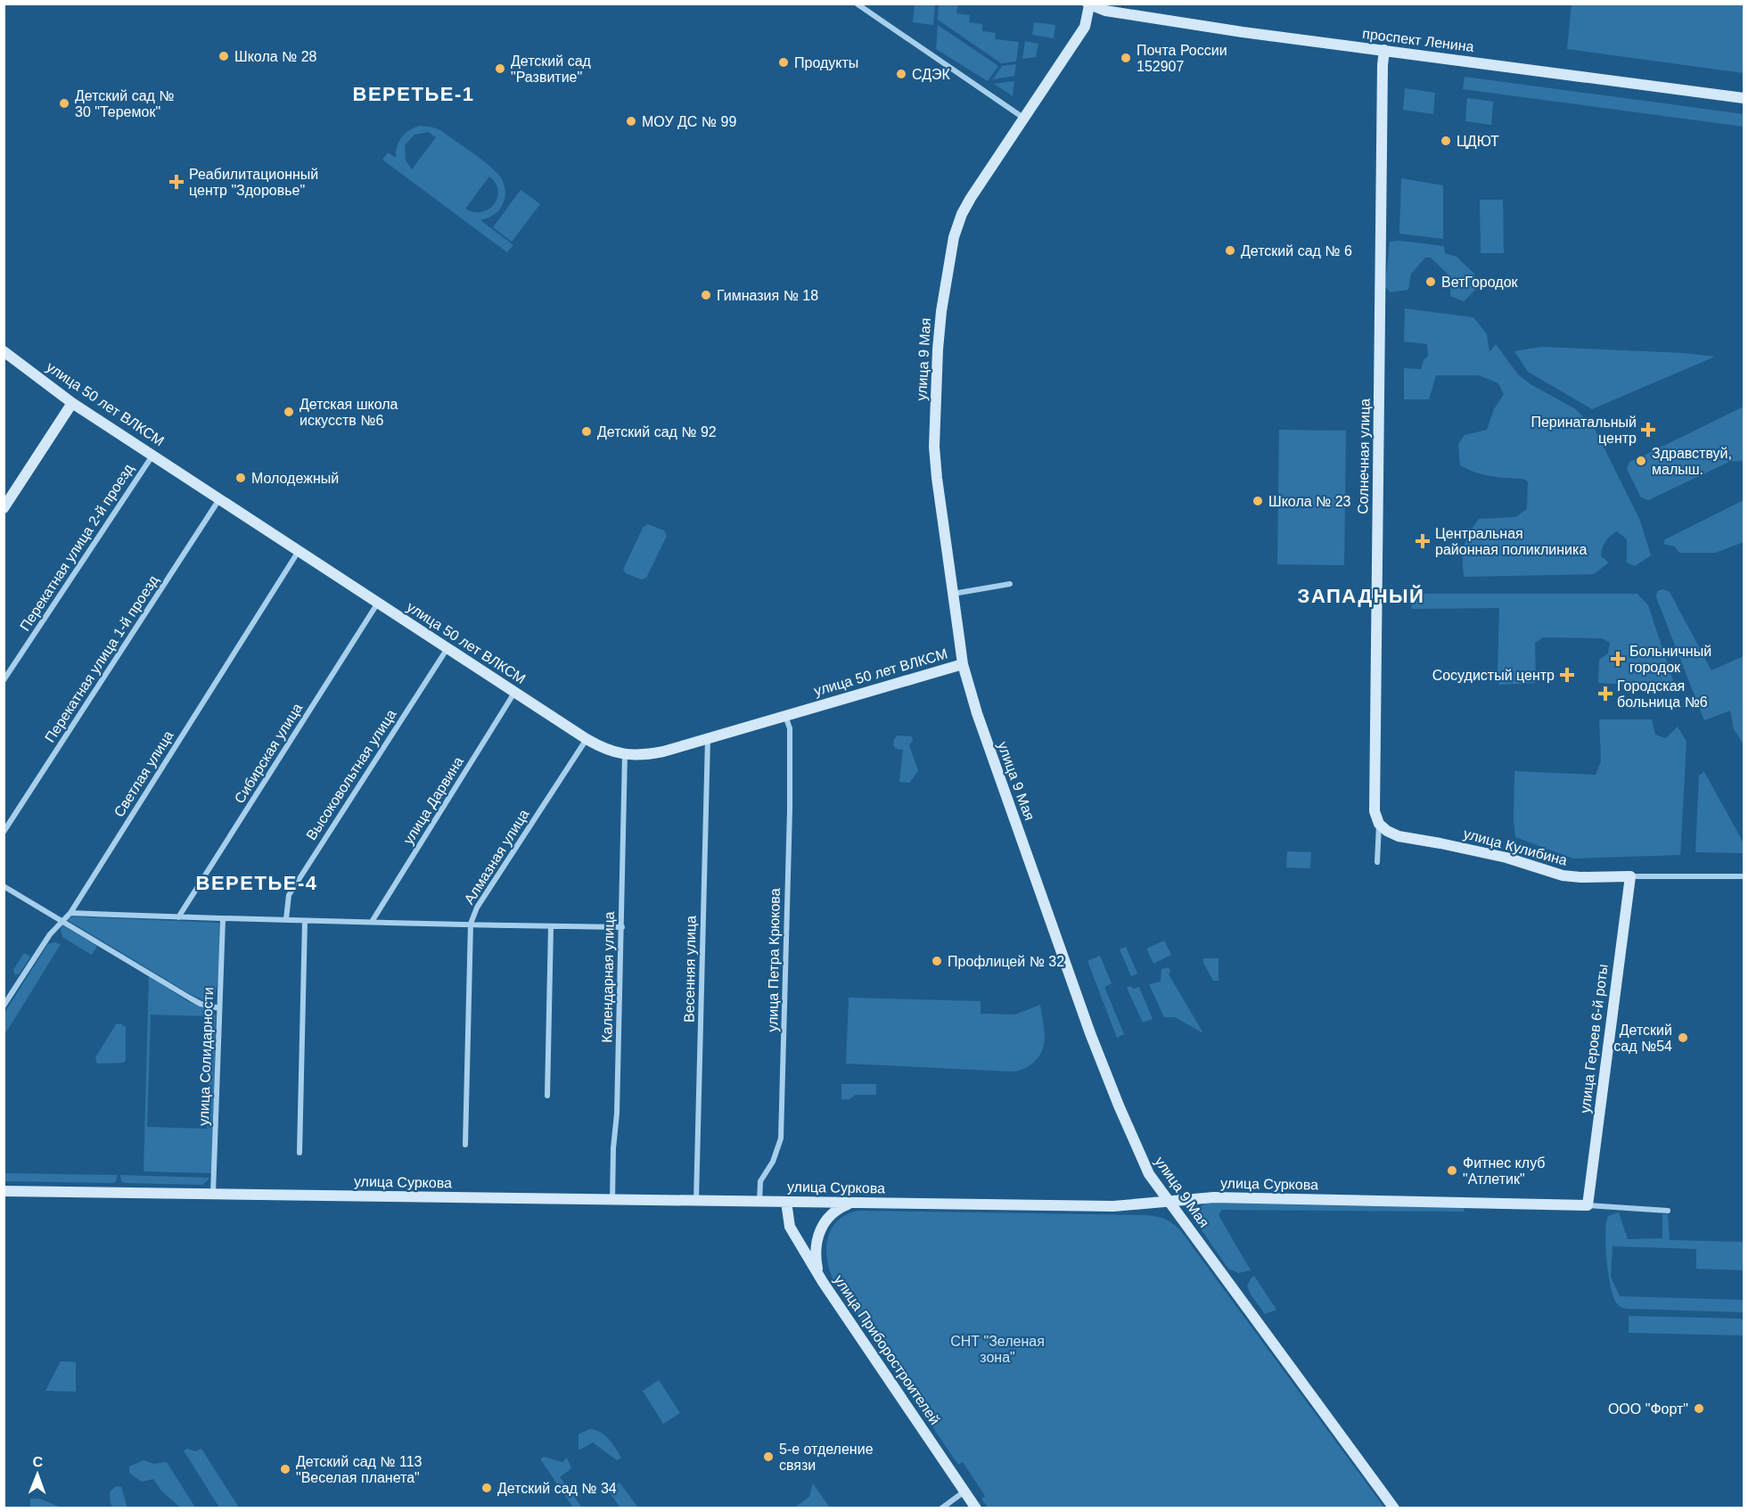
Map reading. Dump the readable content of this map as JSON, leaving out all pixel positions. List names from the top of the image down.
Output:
{
  "streets": {
    "main road": [
      "проспект Ленина",
      "улица 9 Мая",
      "улица 50 лет ВЛКСМ",
      "Солнечная улица",
      "улица Кулибина",
      "улица Героев 6-й роты",
      "улица Суркова",
      "улица Приборостроителей"
    ],
    "street": [
      "Перекатная улица 2-й проезд",
      "Перекатная улица 1-й проезд",
      "Сибирская улица",
      "Светлая улица",
      "Высоковольтная улица",
      "улица Дарвина",
      "Алмазная улица",
      "улица Петра Крюкова",
      "Весенняя улица",
      "Календарная улица",
      "улица Солидарности"
    ]
  },
  "crossings": [
    ["проспект Ленина", "улица 9 Мая"],
    ["проспект Ленина", "Солнечная улица"],
    ["улица 9 Мая", "улица 50 лет ВЛКСМ"],
    ["улица 9 Мая", "улица Суркова"],
    ["улица 50 лет ВЛКСМ", "Перекатная улица 2-й проезд"],
    ["улица 50 лет ВЛКСМ", "Перекатная улица 1-й проезд"],
    ["улица 50 лет ВЛКСМ", "Сибирская улица"],
    ["улица 50 лет ВЛКСМ", "Светлая улица"],
    ["улица 50 лет ВЛКСМ", "Высоковольтная улица"],
    ["улица 50 лет ВЛКСМ", "улица Дарвина"],
    ["улица 50 лет ВЛКСМ", "Алмазная улица"],
    ["улица 50 лет ВЛКСМ", "улица Петра Крюкова"],
    ["улица 50 лет ВЛКСМ", "Весенняя улица"],
    ["улица 50 лет ВЛКСМ", "Календарная улица"],
    ["Солнечная улица", "улица Кулибина"],
    ["улица Кулибина", "улица Героев 6-й роты"],
    ["улица Петра Крюкова", "улица Суркова"],
    ["Весенняя улица", "улица Суркова"],
    ["Календарная улица", "улица Суркова"],
    ["улица Героев 6-й роты", "улица Суркова"],
    ["улица Солидарности", "улица Суркова"],
    ["улица Суркова", "улица Приборостроителей"]
  ],
  "districts": ["ВЕРЕТЬЕ-1", "ЗАПАДНЫЙ", "ВЕРЕТЬЕ-4"],
  "parks": ["СНТ \"Зеленая зона\""],
  "places": {
    "other": [
      "Школа № 28",
      "Почта России 152907",
      "Продукты",
      "Детский сад \"Развитие\"",
      "СДЭК",
      "Детский сад № 30 \"Теремок\"",
      "МОУ ДС № 99",
      "ЦДЮТ",
      "Детский сад № 6",
      "ВетГородок",
      "Гимназия № 18",
      "Детская школа искусств №6",
      "Детский сад № 92",
      "Здравствуй, малыш.",
      "Молодежный",
      "Школа № 23",
      "Профлицей № 32",
      "Детский сад №54",
      "Фитнес клуб \"Атлетик\"",
      "ООО \"Форт\"",
      "5-е отделение связи",
      "Детский сад № 113 \"Веселая планета\"",
      "Детский сад № 34"
    ],
    "health": [
      "Реабилитационный центр \"Здоровье\"",
      "Перинатальный центр",
      "Центральная районная поликлиника",
      "Больничный городок",
      "Сосудистый центр",
      "Городская больница №6"
    ]
  },
  "north": "top"
}
